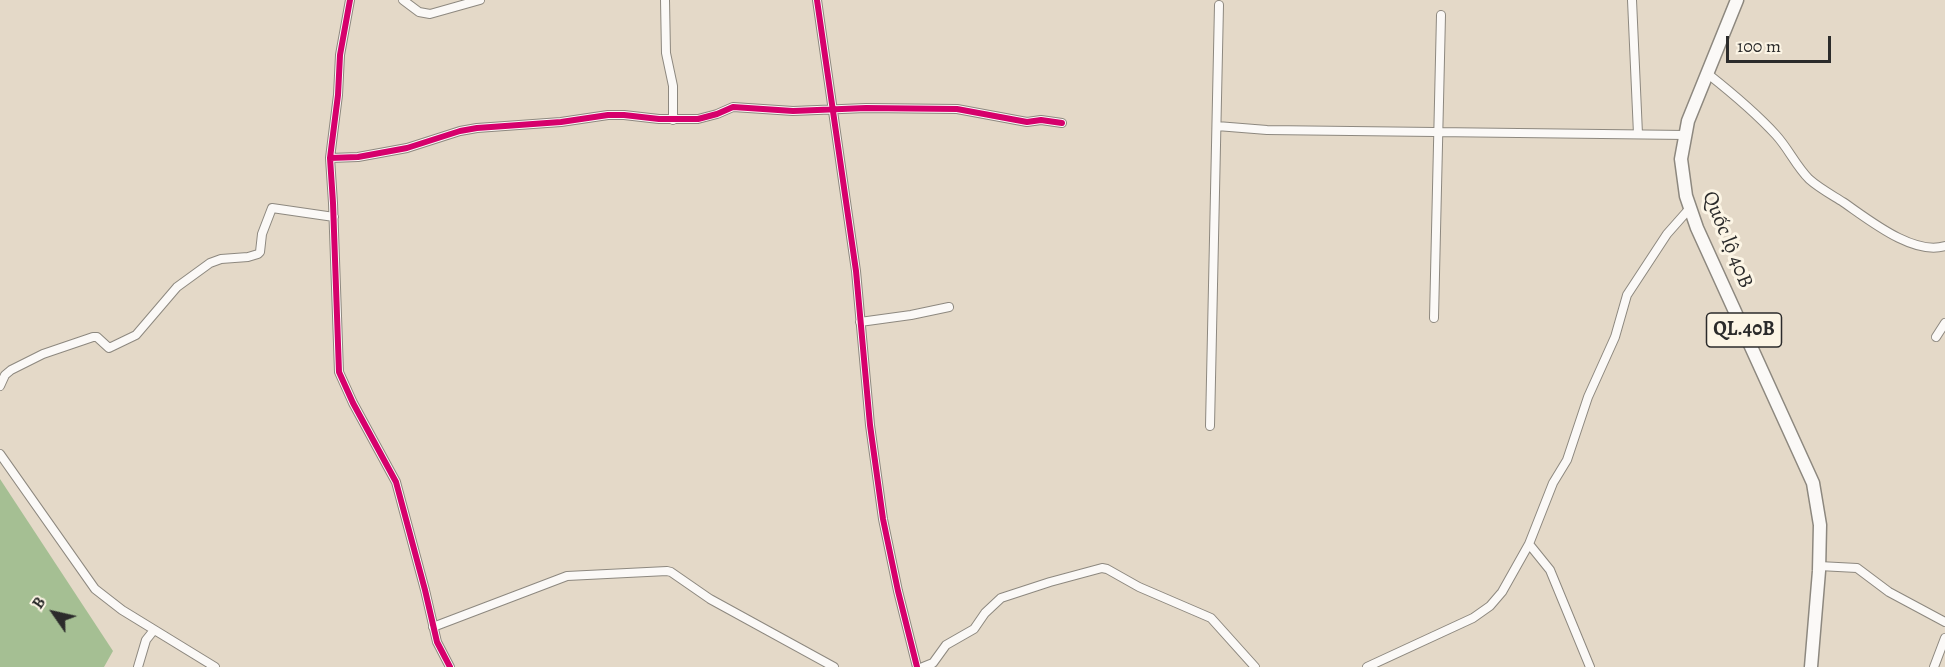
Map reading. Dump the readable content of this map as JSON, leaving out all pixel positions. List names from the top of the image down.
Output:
{
  "streets": {
    "highway": ["Quốc lộ 40B", "QL.40B"]
  },
  "scale_bar": "100 m",
  "north": "top left"
}
